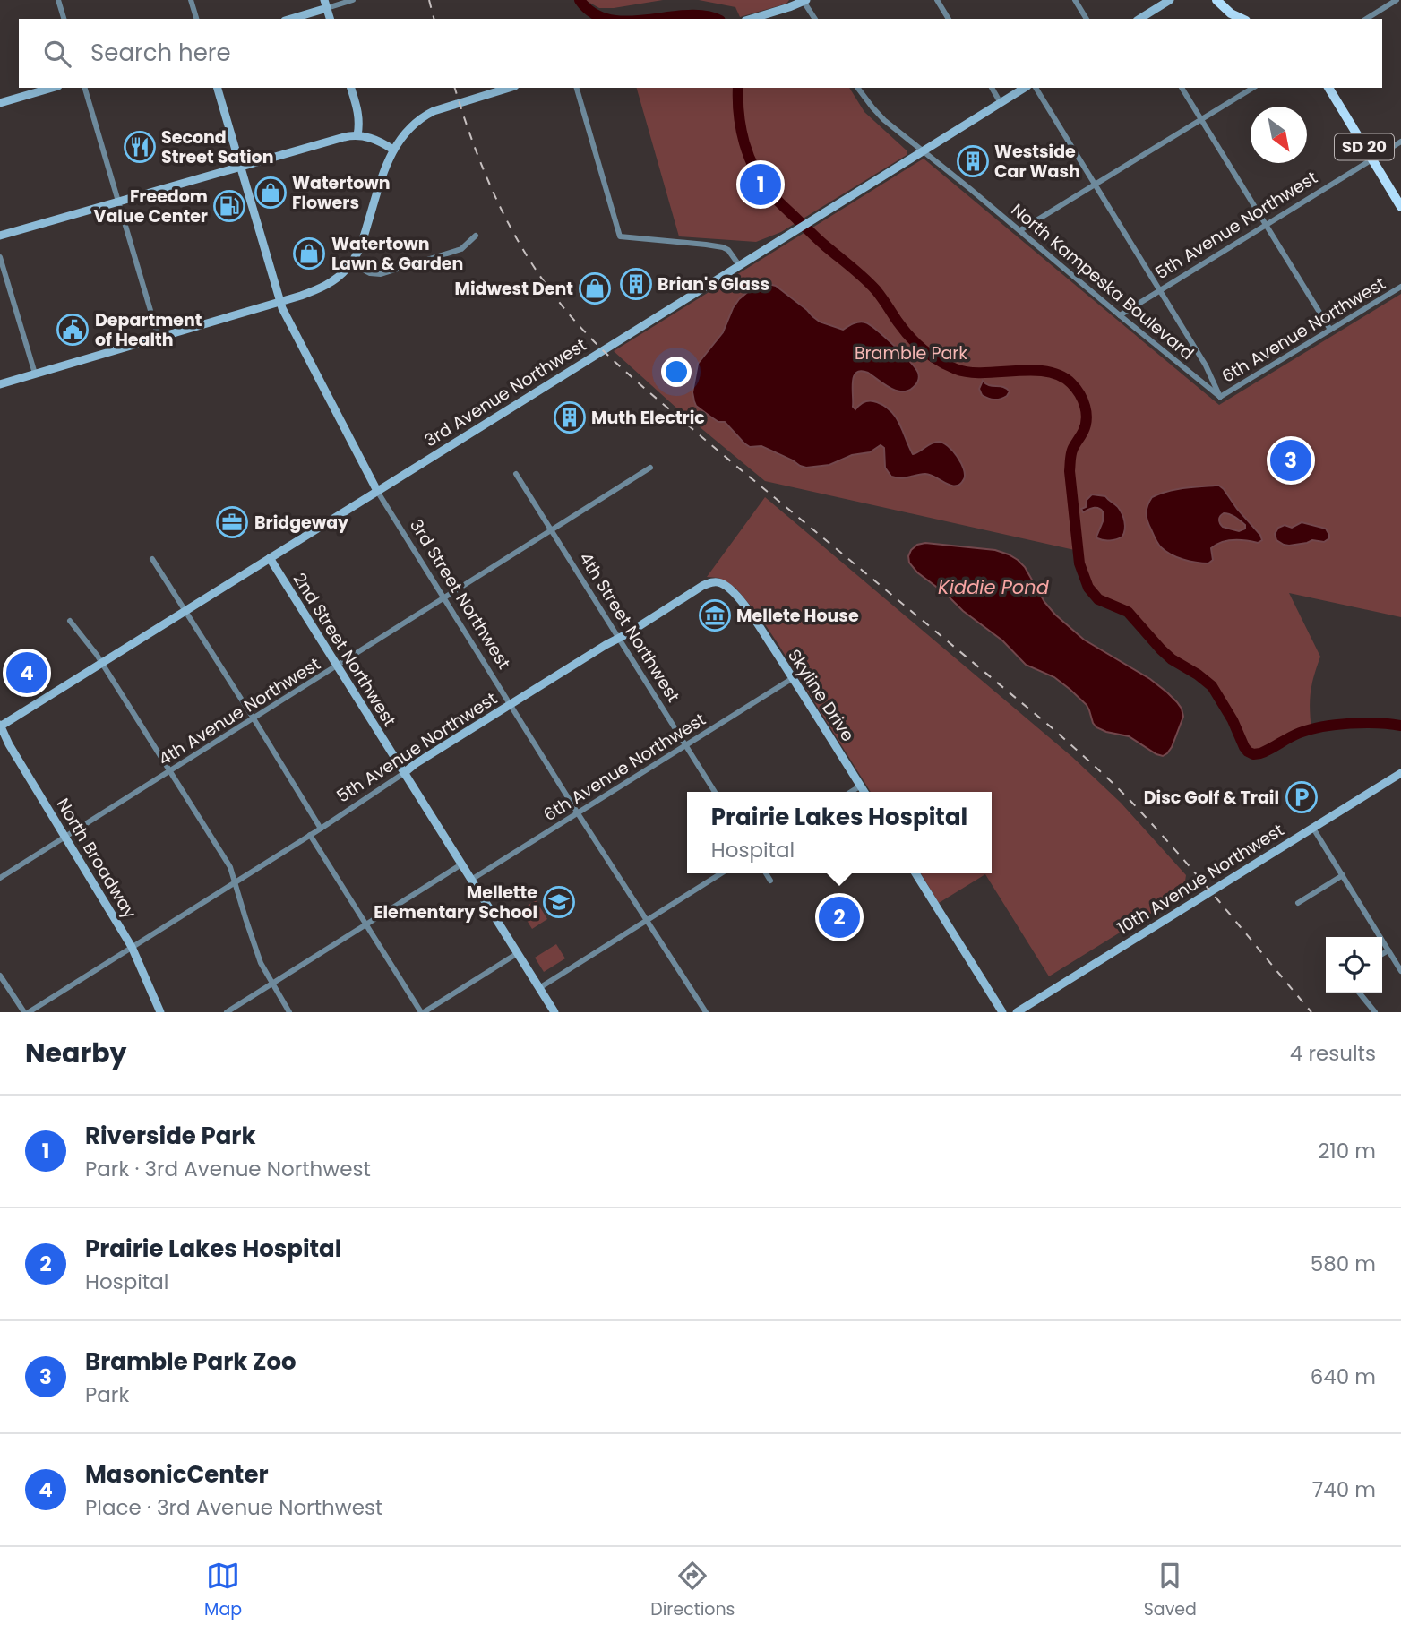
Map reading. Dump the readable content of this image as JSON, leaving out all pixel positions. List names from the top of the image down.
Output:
{
  "streets": {
    "main road": ["SD 20"],
    "street": [
      "5th Avenue Northwest",
      "North Kampeska Boulevard",
      "6th Avenue Northwest",
      "3rd Avenue Northwest",
      "3rd Street Northwest",
      "4th Street Northwest",
      "2nd Street Northwest",
      "Skyline Drive",
      "4th Avenue Northwest",
      "North Broadway",
      "10th Avenue Northwest"
    ]
  },
  "crossings": [
    ["SD 20", "5th Avenue Northwest"],
    ["5th Avenue Northwest", "North Kampeska Boulevard"],
    ["5th Avenue Northwest", "3rd Street Northwest"],
    ["5th Avenue Northwest", "4th Street Northwest"],
    ["5th Avenue Northwest", "2nd Street Northwest"],
    ["5th Avenue Northwest", "Skyline Drive"],
    ["5th Avenue Northwest", "North Broadway"],
    ["North Kampeska Boulevard", "6th Avenue Northwest"],
    ["North Kampeska Boulevard", "3rd Avenue Northwest"],
    ["6th Avenue Northwest", "3rd Street Northwest"],
    ["6th Avenue Northwest", "4th Street Northwest"],
    ["6th Avenue Northwest", "2nd Street Northwest"],
    ["6th Avenue Northwest", "Skyline Drive"],
    ["3rd Avenue Northwest", "3rd Street Northwest"],
    ["3rd Avenue Northwest", "2nd Street Northwest"],
    ["3rd Avenue Northwest", "North Broadway"],
    ["3rd Street Northwest", "4th Avenue Northwest"],
    ["4th Street Northwest", "4th Avenue Northwest"],
    ["2nd Street Northwest", "4th Avenue Northwest"],
    ["4th Avenue Northwest", "North Broadway"]
  ],
  "water": ["Kiddie Pond"],
  "parks": ["Bramble Park"],
  "places": {
    "restaurant": ["Second Street Sation"],
    "building": ["Westside Car Wash", "Brian's Glass", "Muth Electric"],
    "shop": ["Watertown Flowers", "Watertown Lawn & Garden", "Midwest Dent"],
    "fuel station": ["Freedom Value Center"],
    "public building": ["Department of Health"],
    "office": ["Bridgeway"],
    "museum": ["Mellete House"],
    "parking": ["Disc Golf & Trail"],
    "school or university": ["Mellette Elementary School"]
  },
  "north": "bottom right",
  "page": {
    "search": "Search here",
    "pins": [
      "1",
      "3",
      "4",
      "2"
    ],
    "popup": ["Prairie Lakes Hospital", "Hospital"],
    "heading": ["Nearby", "4 results"],
    "list": [
      {
        "mark": "1",
        "name": "Riverside Park",
        "note": "Park · 3rd Avenue Northwest",
        "value": "210 m"
      },
      {
        "mark": "2",
        "name": "Prairie Lakes Hospital",
        "note": "Hospital",
        "value": "580 m"
      },
      {
        "mark": "3",
        "name": "Bramble Park Zoo",
        "note": "Park",
        "value": "640 m"
      },
      {
        "mark": "4",
        "name": "MasonicCenter",
        "note": "Place · 3rd Avenue Northwest",
        "value": "740 m"
      }
    ],
    "nav": ["Map", "Directions", "Saved"]
  }
}
